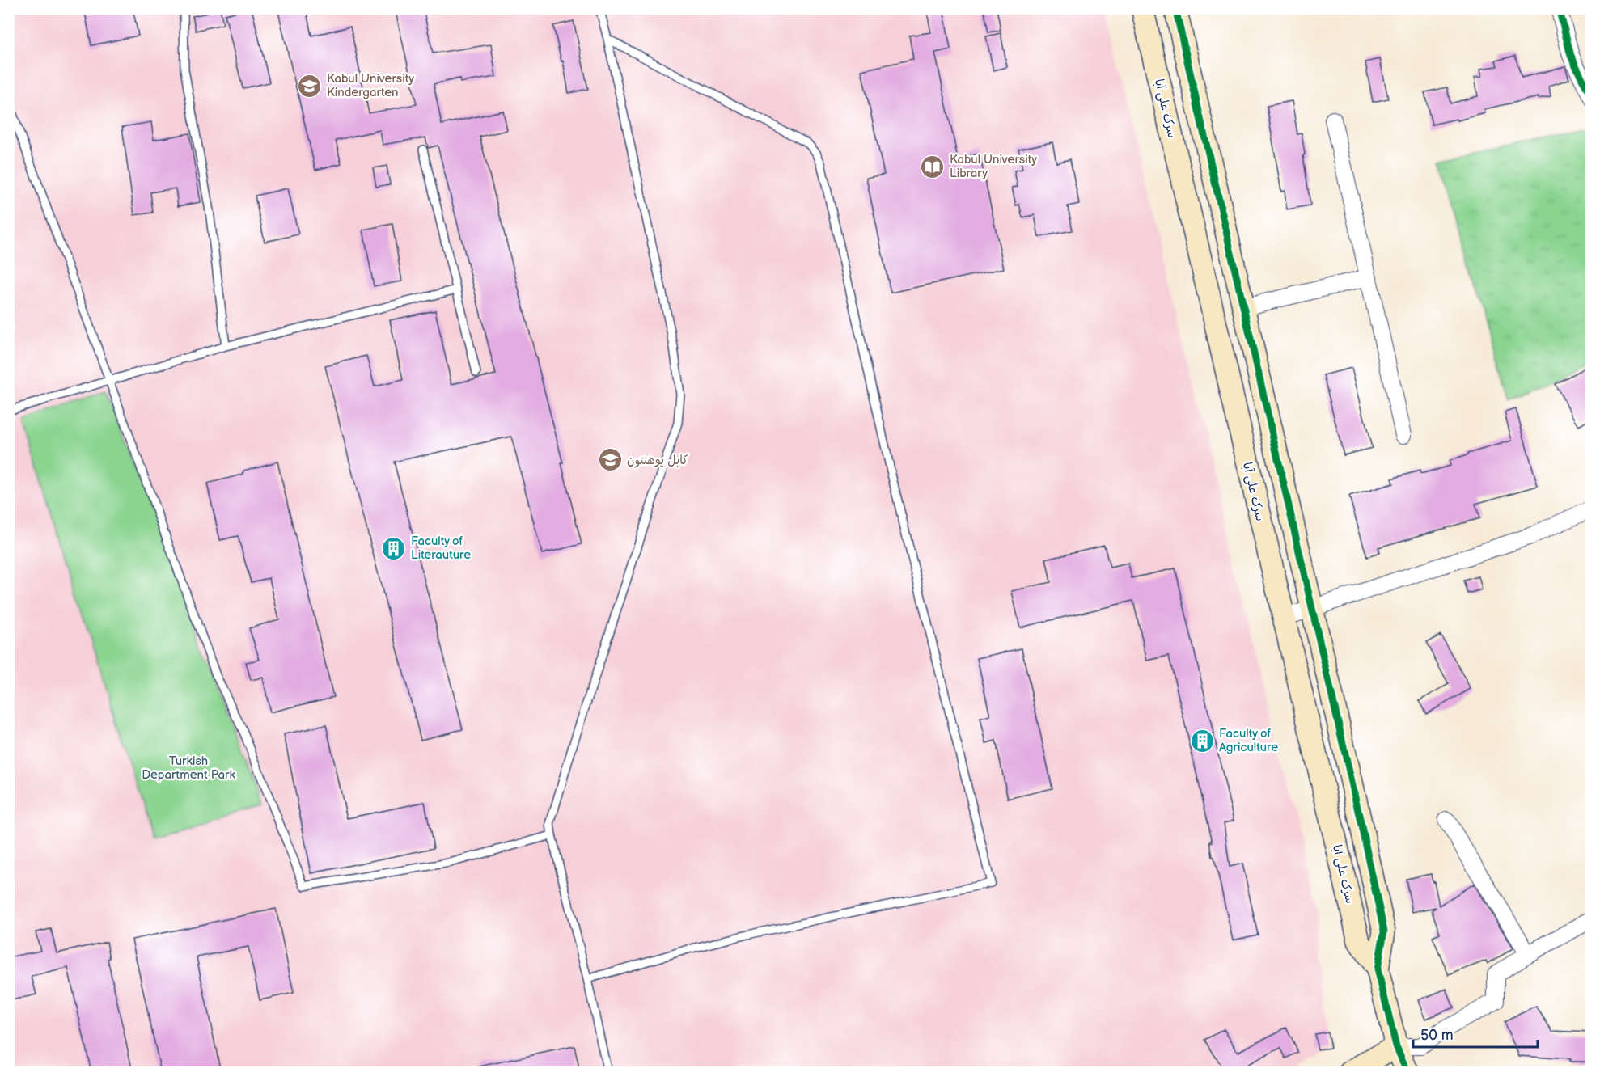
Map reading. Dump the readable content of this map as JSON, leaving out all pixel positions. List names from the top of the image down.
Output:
{
  "streets": {
    "street": ["سرک علی آبا"]
  },
  "parks": ["Turkish Department Park"],
  "places": {
    "school or university": ["Kabul University Kindergarten", "کابل پوهنتون"],
    "library": ["Kabul University Library"],
    "building": ["Faculty of Literauture", "Faculty of Agriculture"]
  },
  "scale_bar": "50 m"
}
